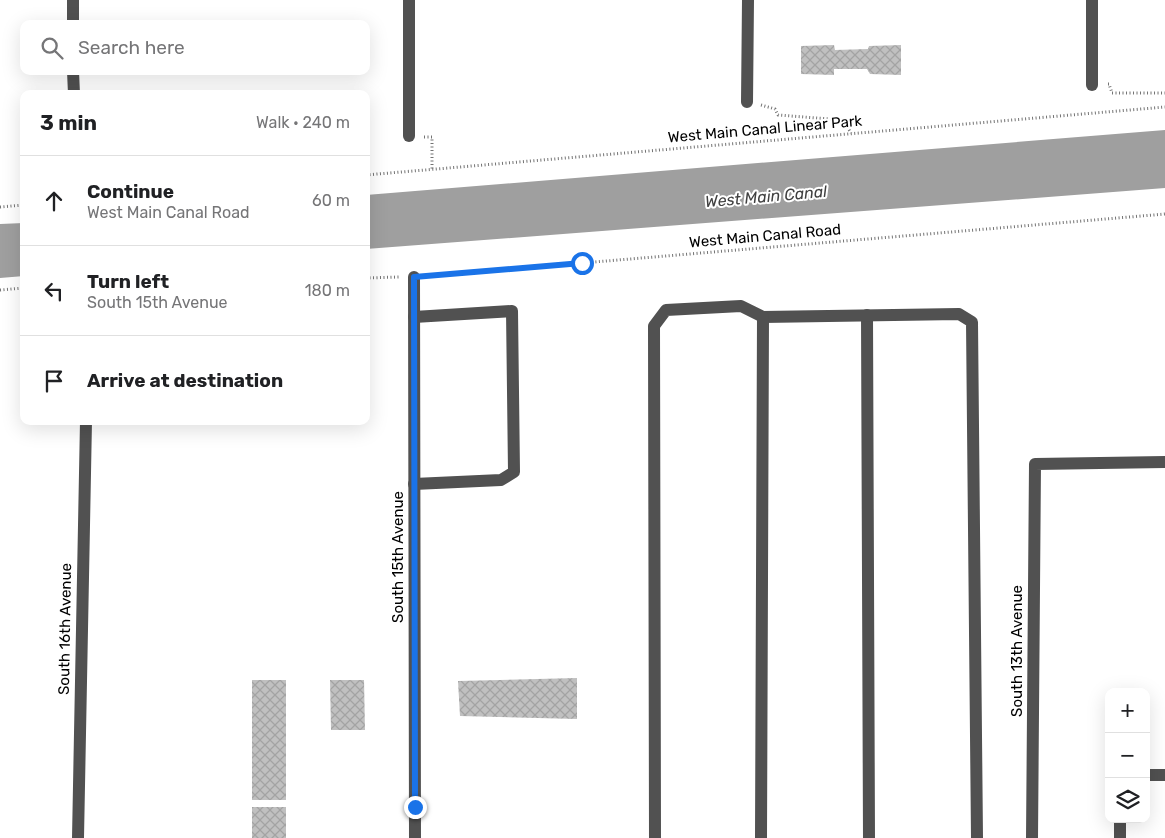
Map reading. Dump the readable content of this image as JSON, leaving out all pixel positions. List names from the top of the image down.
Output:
{
  "streets": {
    "street": ["South 15th Avenue", "South 16th Avenue", "South 13th Avenue"],
    "path": ["West Main Canal Linear Park", "West Main Canal Road"]
  },
  "crossings": [
    ["West Main Canal Road", "South 15th Avenue"]
  ],
  "water": ["West Main Canal"],
  "page": {
    "search": "Search here",
    "heading": ["3 min", "Walk · 240 m"],
    "list": [
      ["Continue", "West Main Canal Road", "60 m"],
      ["Turn left", "South 15th Avenue", "180 m"],
      "Arrive at destination"
    ],
    "map_buttons": ["+", "−"]
  }
}
